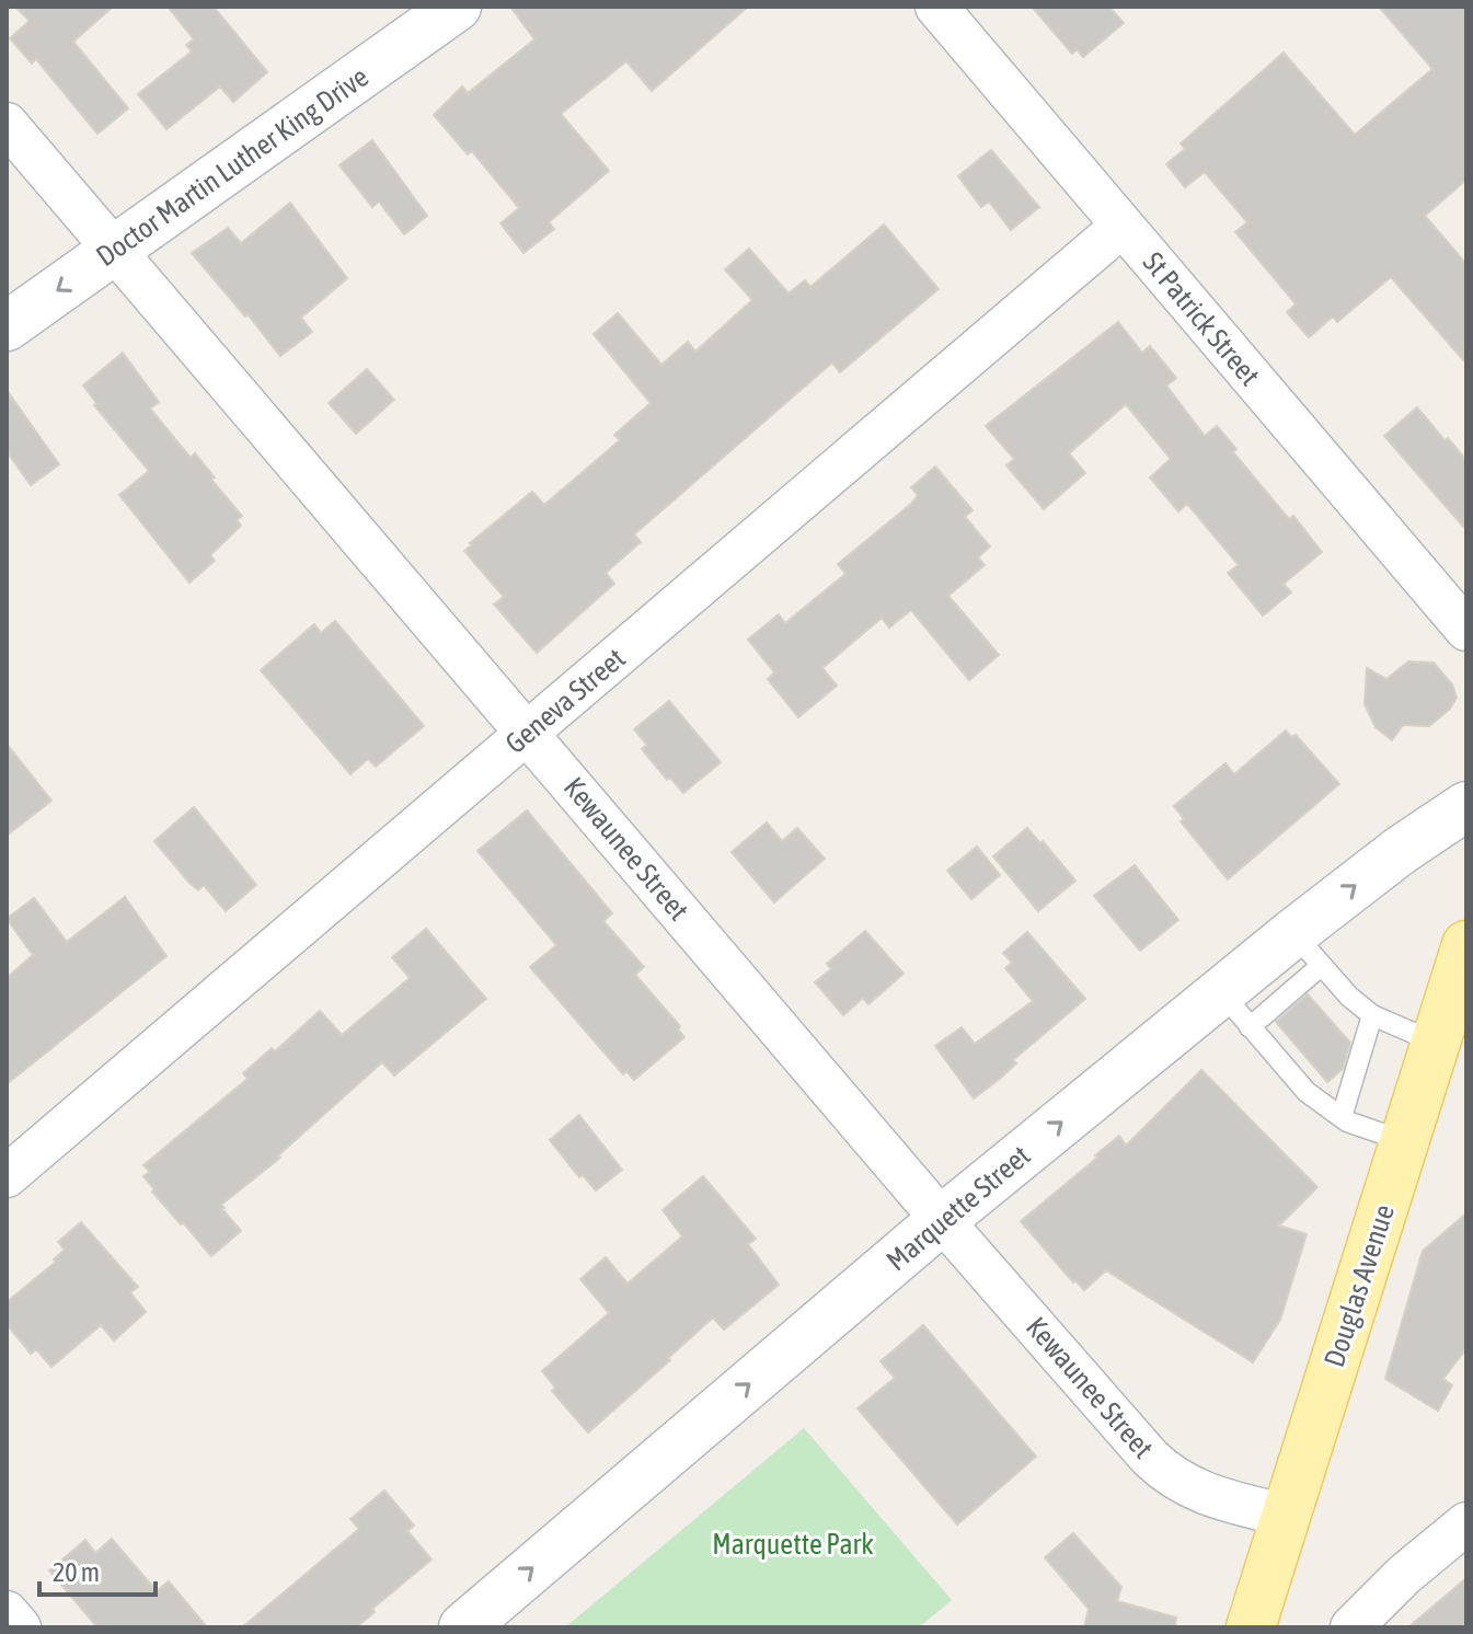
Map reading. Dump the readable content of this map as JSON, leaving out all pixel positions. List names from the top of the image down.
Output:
{
  "streets": {
    "main road": ["Douglas Avenue"],
    "street": [
      "Doctor Martin Luther King Drive",
      "St Patrick Street",
      "Geneva Street",
      "Kewaunee Street",
      "Marquette Street"
    ]
  },
  "crossings": [
    ["Doctor Martin Luther King Drive", "Kewaunee Street"],
    ["St Patrick Street", "Geneva Street"],
    ["Geneva Street", "Kewaunee Street"],
    ["Kewaunee Street", "Marquette Street"],
    ["Kewaunee Street", "Douglas Avenue"]
  ],
  "one_way": ["Marquette Street"],
  "parks": ["Marquette Park"],
  "scale_bar": "20 m"
}
